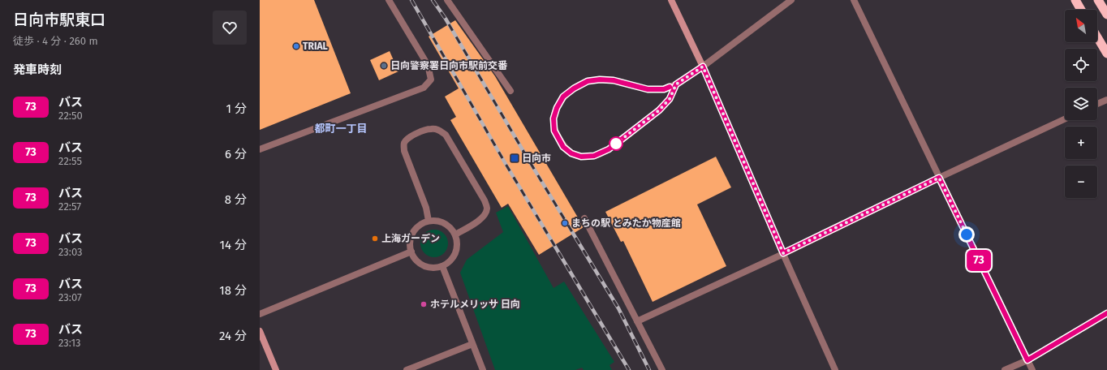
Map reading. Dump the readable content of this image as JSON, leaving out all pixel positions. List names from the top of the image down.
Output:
{
  "districts": ["都町一丁目"],
  "places": {
    "other": [
      "TRIAL",
      "日向警察署日向市駅前交番",
      "まちの駅 とみたか物産館",
      "上海ガーデン",
      "ホテルメリッサ 日向"
    ],
    "transit": ["日向市"]
  },
  "lines": ["bus line 73"],
  "north": "top left",
  "page": {
    "heading": [
      ["日向市駅東口", "徒歩 · 4 分 · 260 m"],
      "発車時刻"
    ],
    "on_map": "73",
    "map_buttons": ["+", "−"],
    "list": [
      {
        "mark": "73",
        "name": "バス",
        "note": "22:50",
        "value": "1 分"
      },
      {
        "mark": "73",
        "name": "バス",
        "note": "22:55",
        "value": "6 分"
      },
      {
        "mark": "73",
        "name": "バス",
        "note": "22:57",
        "value": "8 分"
      },
      {
        "mark": "73",
        "name": "バス",
        "note": "23:03",
        "value": "14 分"
      },
      {
        "mark": "73",
        "name": "バス",
        "note": "23:07",
        "value": "18 分"
      },
      {
        "mark": "73",
        "name": "バス",
        "note": "23:13",
        "value": "24 分"
      }
    ]
  }
}
